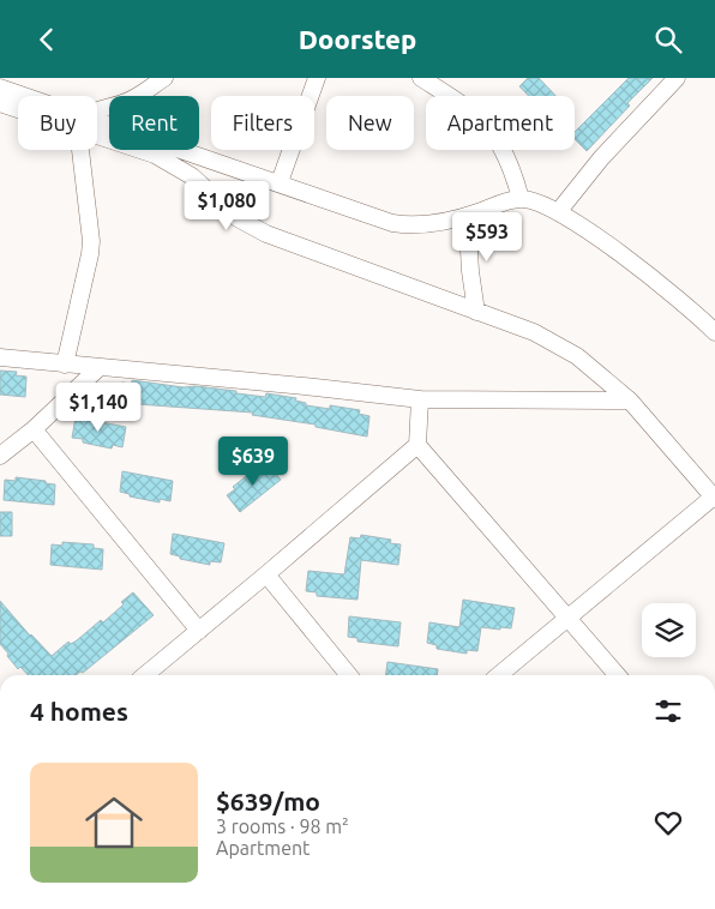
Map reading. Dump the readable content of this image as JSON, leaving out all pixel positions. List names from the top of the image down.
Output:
{
  "page": {
    "header": "Doorstep",
    "chip": [
      "Buy",
      "Rent",
      "Filters",
      "New",
      "Apartment"
    ],
    "price": [
      "$1,080",
      "$593",
      "$1,140",
      "$639"
    ],
    "heading": "4 homes",
    "list": [
      {
        "name": "$639/mo",
        "note": "3 rooms · 98 m² · Apartment"
      }
    ]
  }
}
